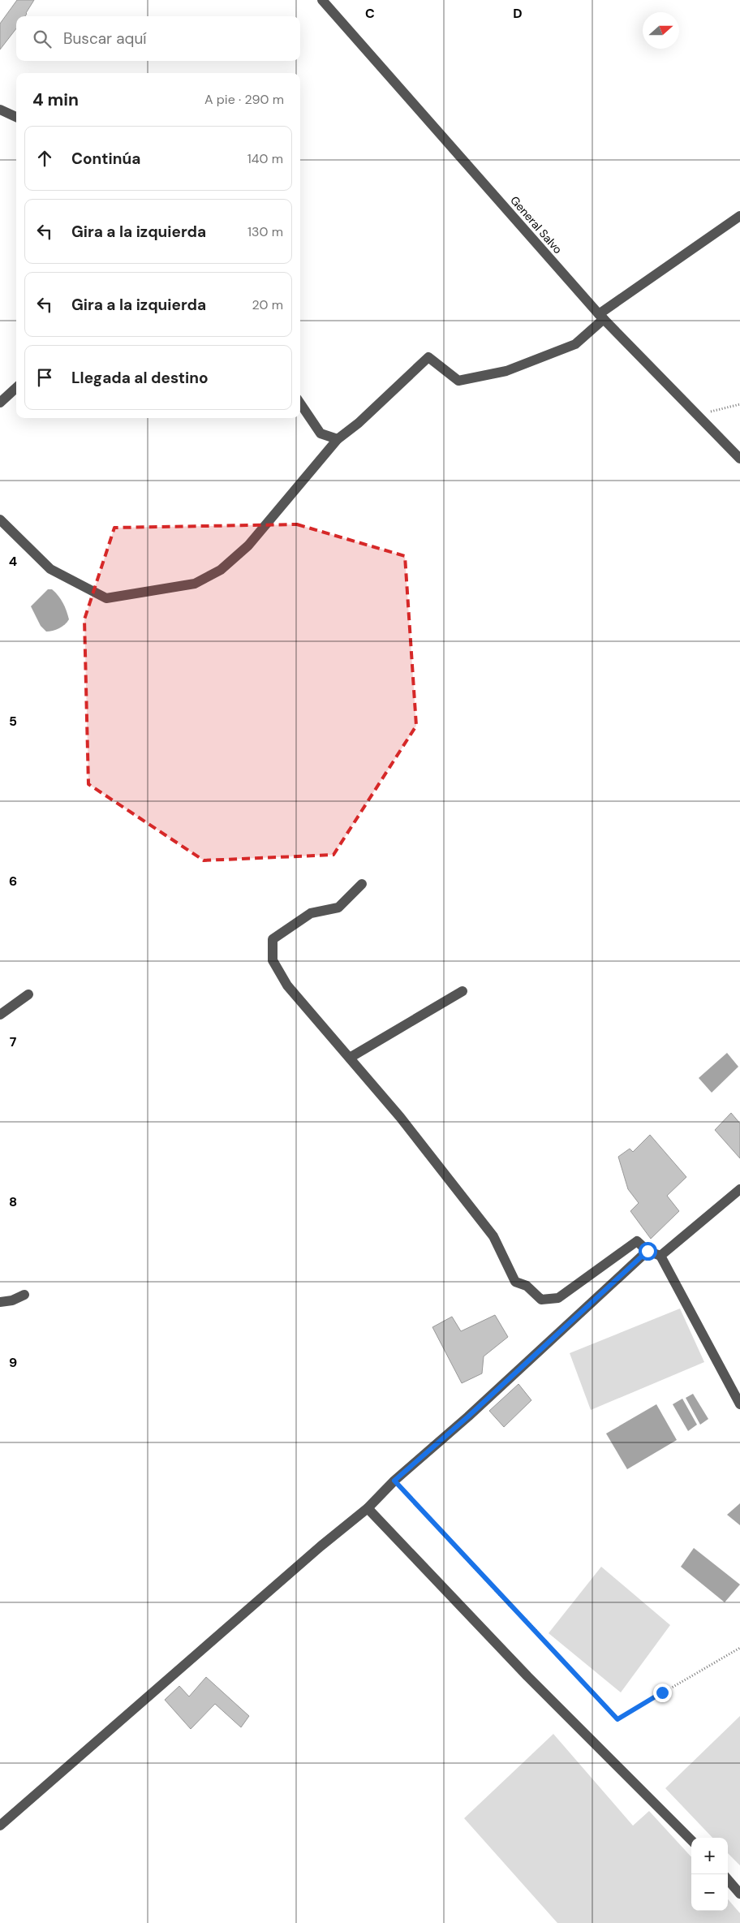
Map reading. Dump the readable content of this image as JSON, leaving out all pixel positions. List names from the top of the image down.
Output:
{
  "streets": {
    "street": ["General Salvo"]
  },
  "north": "right",
  "page": {
    "search": "Buscar aquí",
    "heading": ["4 min", "A pie · 290 m"],
    "list": [
      ["Continúa", "140 m"],
      ["Gira a la izquierda", "130 m"],
      ["Gira a la izquierda", "20 m"],
      "Llegada al destino"
    ],
    "map_buttons": ["+", "−"]
  },
  "grid": {
    "columns": ["C", "D"],
    "rows": [
      "4",
      "5",
      "6",
      "7",
      "8",
      "9"
    ]
  }
}
